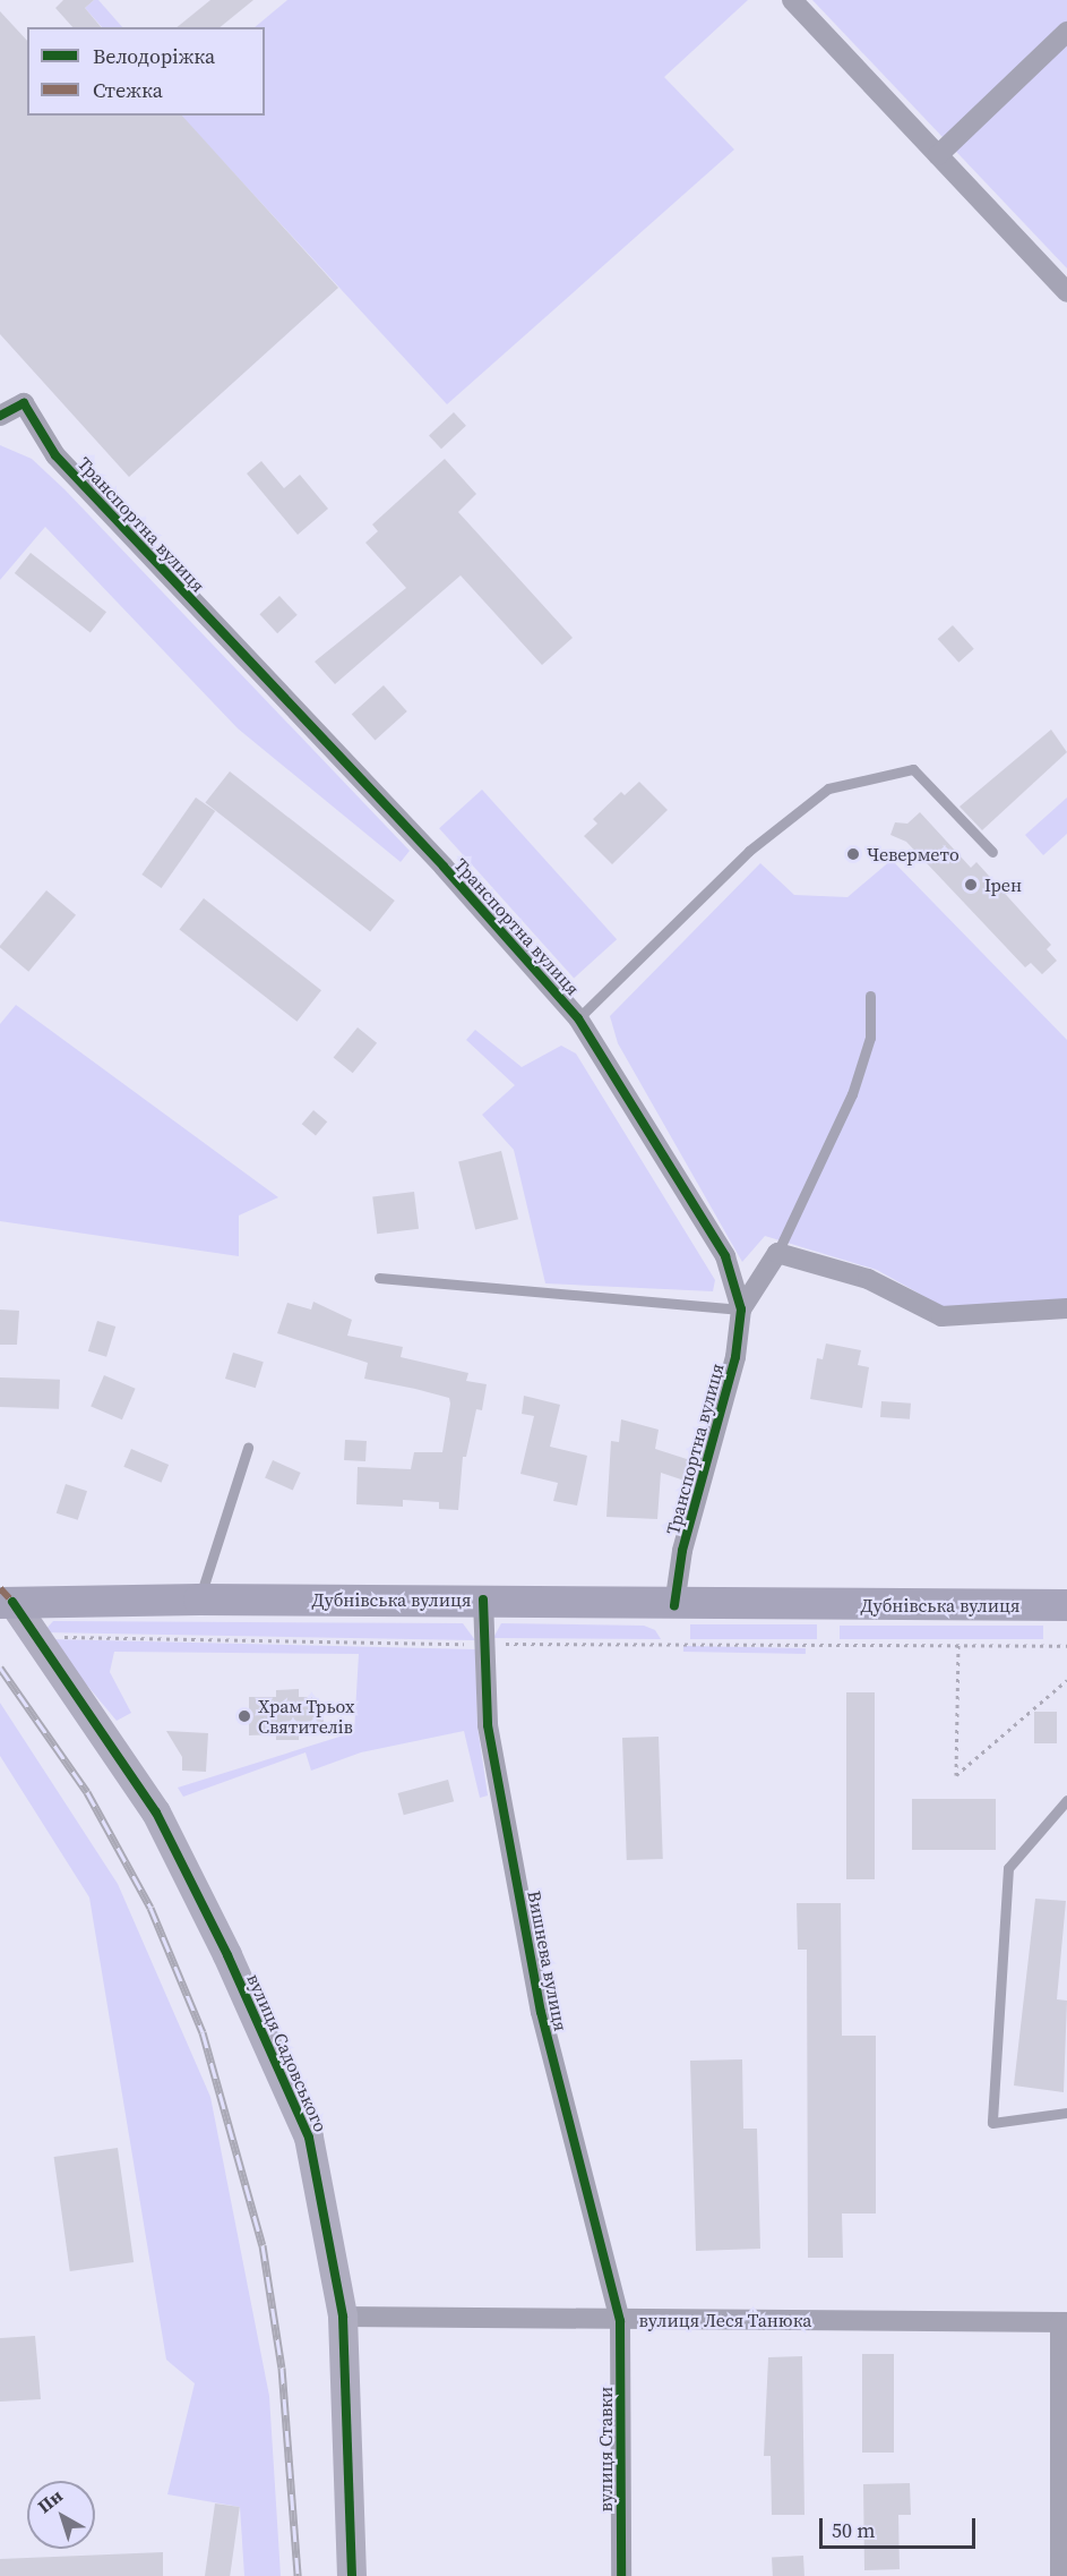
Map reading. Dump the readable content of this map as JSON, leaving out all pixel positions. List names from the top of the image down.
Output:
{
  "streets": {
    "main road": ["Дубнівська вулиця"],
    "street": [
      "Транспортна вулиця",
      "Вишнева вулиця",
      "вулиця Садовського",
      "вулиця Леся Танюка",
      "вулиця Ставки"
    ]
  },
  "crossings": [
    ["Транспортна вулиця", "Дубнівська вулиця"],
    ["Дубнівська вулиця", "Вишнева вулиця"],
    ["Дубнівська вулиця", "вулиця Садовського"],
    ["Вишнева вулиця", "вулиця Леся Танюка"],
    ["Вишнева вулиця", "вулиця Ставки"],
    ["вулиця Садовського", "вулиця Леся Танюка"],
    ["вулиця Леся Танюка", "вулиця Ставки"]
  ],
  "places": ["Чевермето", "Ірен", "Храм Трьох Святителів"],
  "legend": ["Велодоріжка", "Стежка"],
  "scale_bar": "50 m",
  "north": "top left"
}
